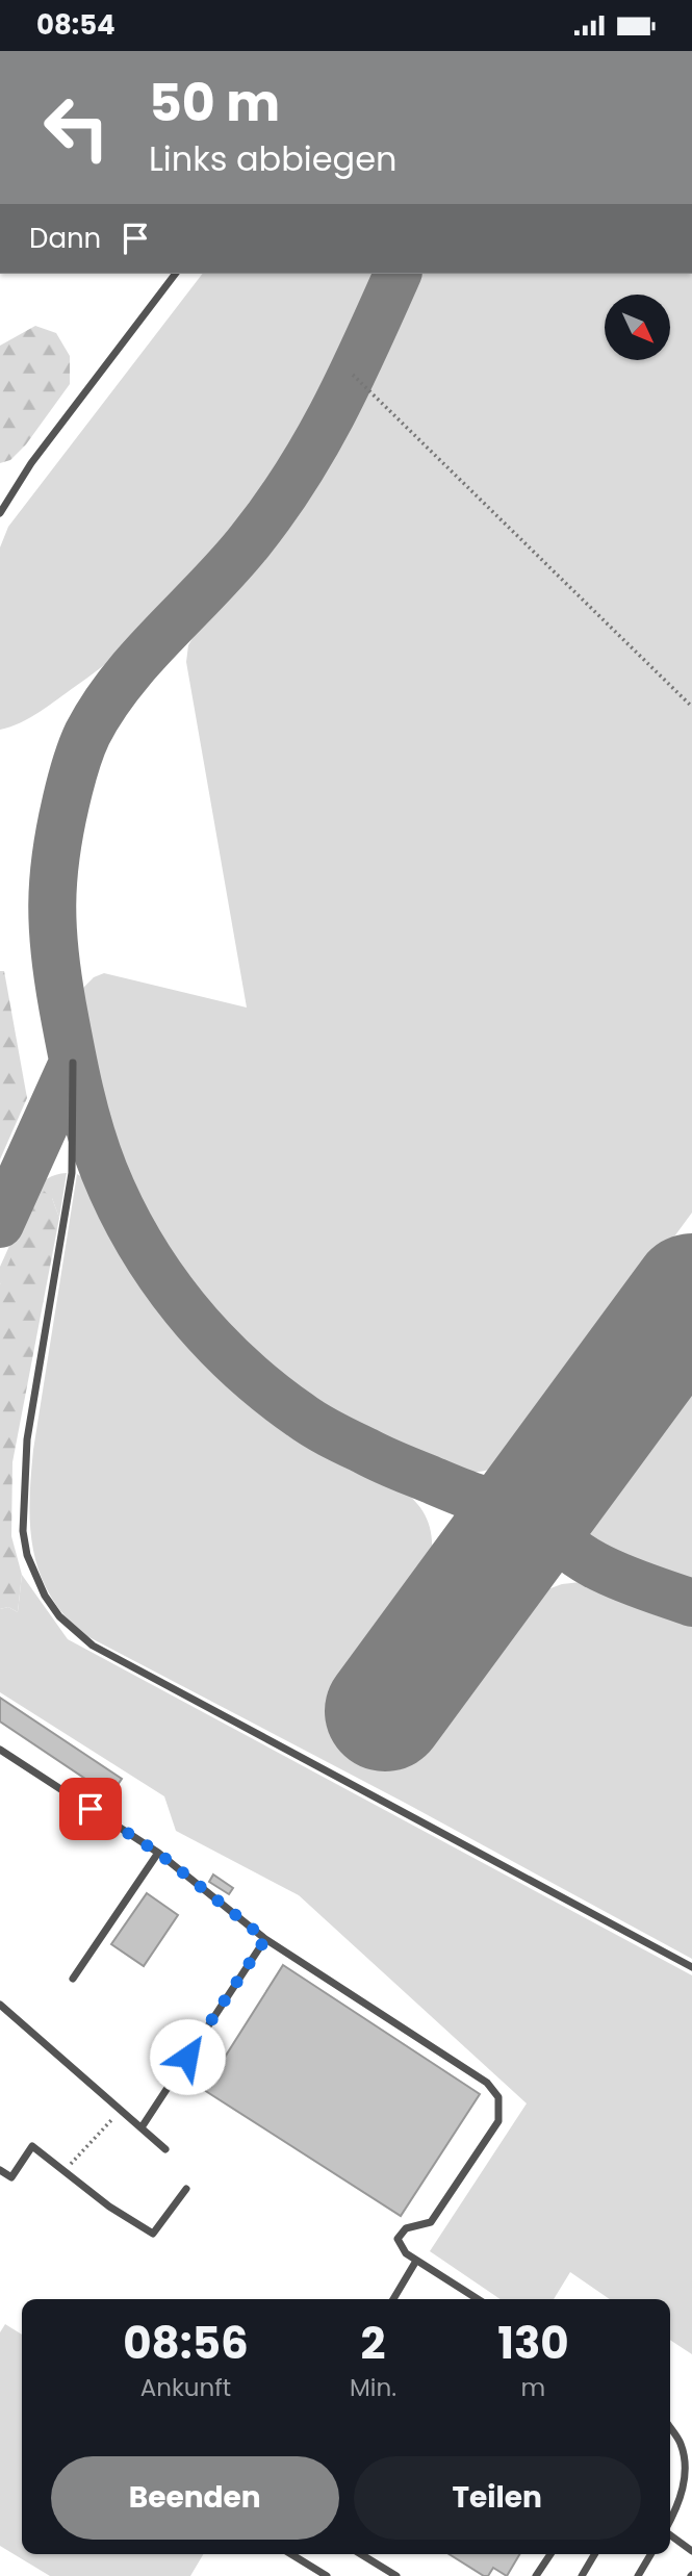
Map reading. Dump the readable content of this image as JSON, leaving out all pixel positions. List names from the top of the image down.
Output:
{
  "north": "bottom right",
  "page": {
    "status": "08:54",
    "turn": ["50 m", "Links abbiegen"],
    "then": "Dann",
    "eta": [
      "08:56",
      "Ankunft",
      "2",
      "Min.",
      "130",
      "m"
    ],
    "buttons": ["Beenden", "Teilen"]
  }
}
